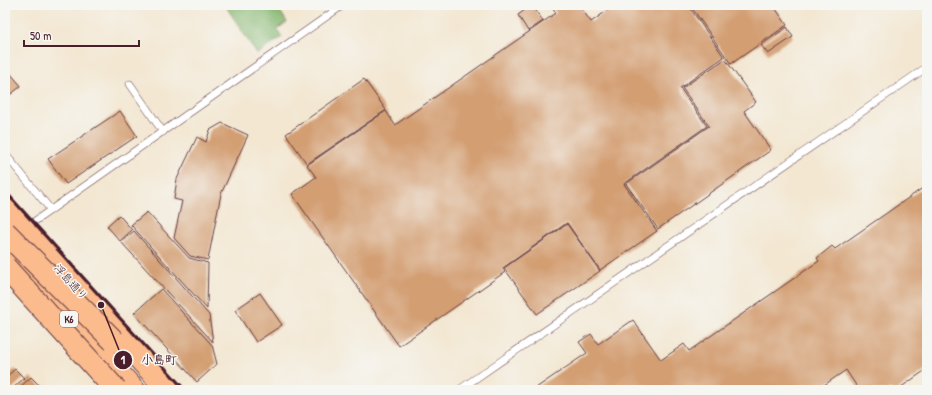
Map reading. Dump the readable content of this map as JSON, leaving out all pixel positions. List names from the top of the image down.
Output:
{
  "streets": {
    "highway": ["浮島通り", "K6"]
  },
  "places": ["小島町"],
  "scale_bar": "50 m"
}
